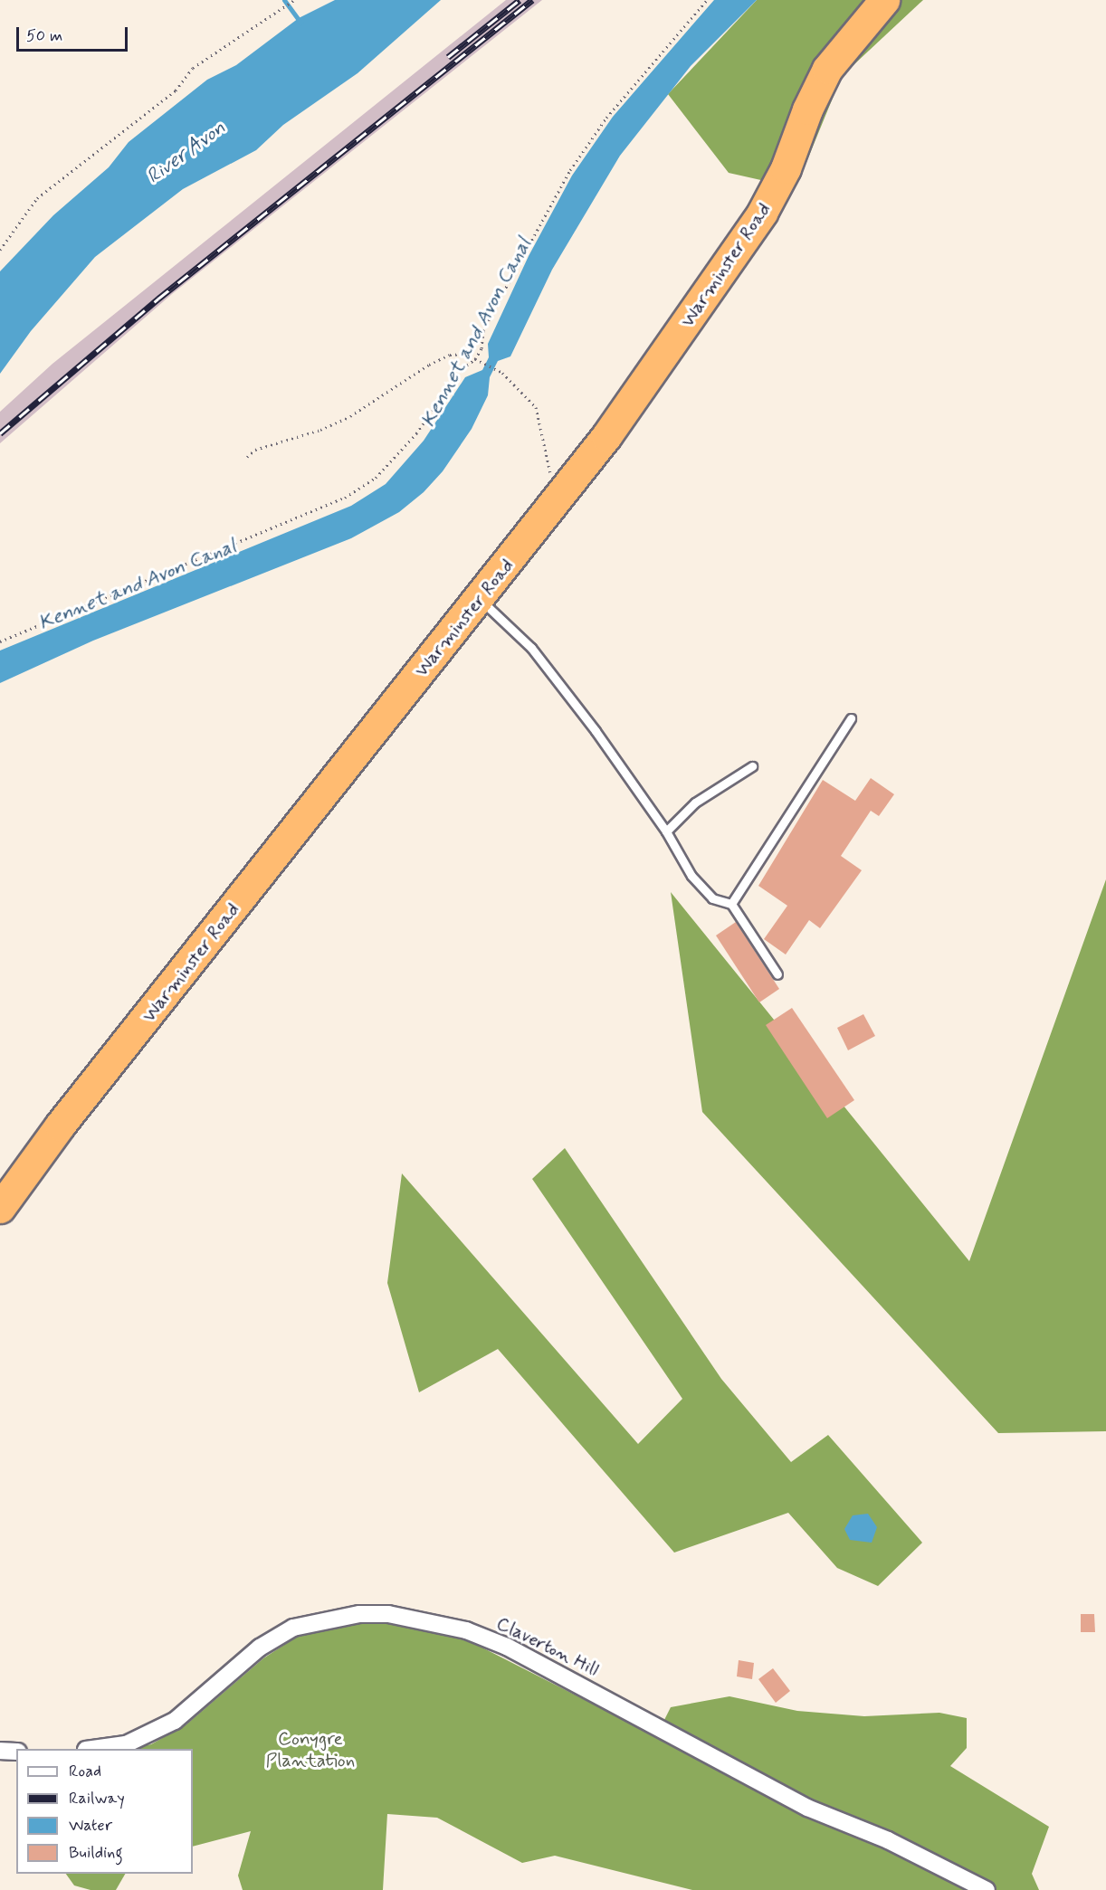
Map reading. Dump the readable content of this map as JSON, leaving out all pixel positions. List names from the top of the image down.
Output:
{
  "streets": {
    "highway": ["Warminster Road"],
    "street": ["Claverton Hill"]
  },
  "water": ["River Avon", "Kennet and Avon Canal"],
  "parks": ["Conygre Plantation"],
  "legend": [
    "Road",
    "Railway",
    "Water",
    "Building"
  ],
  "scale_bar": "50 m"
}
